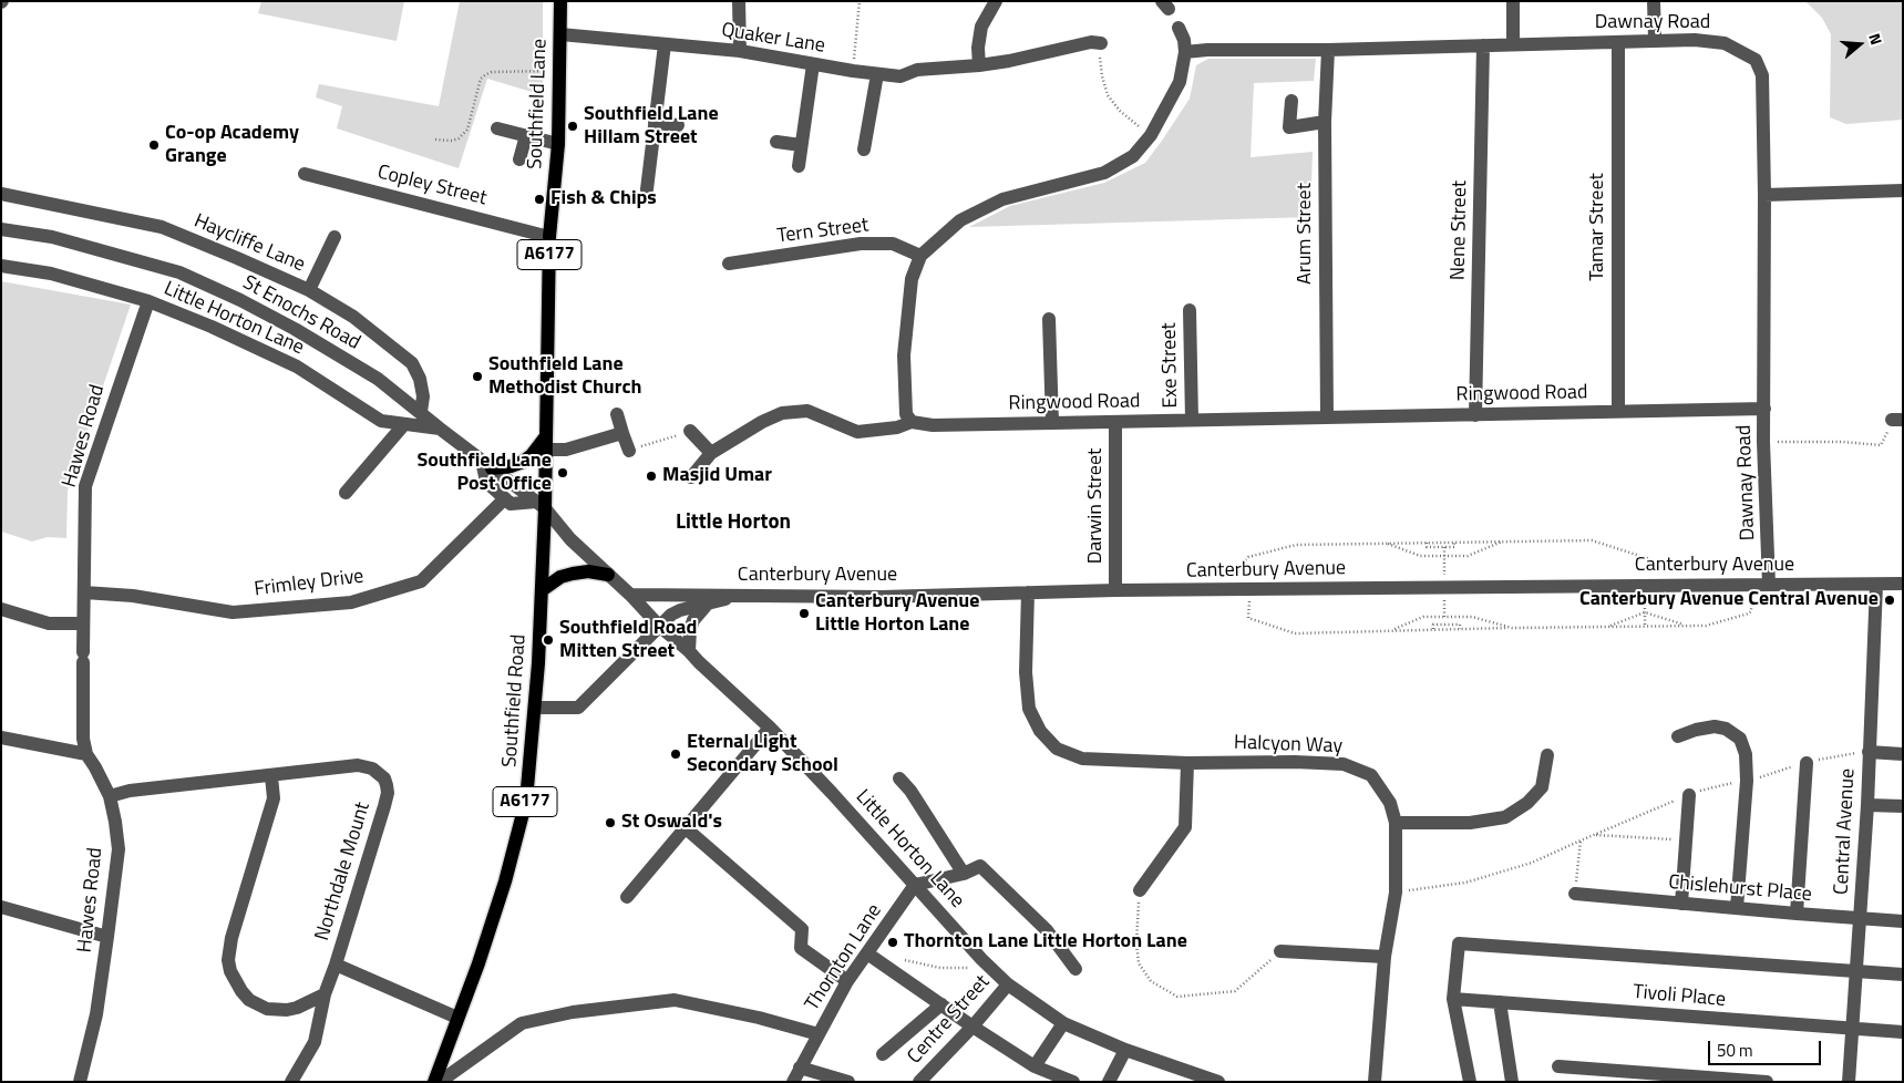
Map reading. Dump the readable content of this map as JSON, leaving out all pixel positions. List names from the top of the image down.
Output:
{
  "streets": {
    "main road": ["Southfield Lane", "A6177", "Southfield Road"],
    "street": [
      "Dawnay Road",
      "Quaker Lane",
      "Copley Street",
      "Tamar Street",
      "Nene Street",
      "Tern Street",
      "Arum Street",
      "Haycliffe Lane",
      "St Enochs Road",
      "Little Horton Lane",
      "Exe Street",
      "Ringwood Road",
      "Hawes Road",
      "Darwin Street",
      "Canterbury Avenue",
      "Frimley Drive",
      "Halcyon Way",
      "Central Avenue",
      "Northdale Mount",
      "Chislehurst Place",
      "Thornton Lane",
      "Tivoli Place",
      "Centre Street"
    ]
  },
  "crossings": [
    ["Dawnay Road", "Tamar Street"],
    ["Dawnay Road", "Nene Street"],
    ["Dawnay Road", "Arum Street"],
    ["Dawnay Road", "Ringwood Road"],
    ["Dawnay Road", "Canterbury Avenue"],
    ["Quaker Lane", "Southfield Lane"],
    ["Southfield Lane", "Copley Street"],
    ["Southfield Lane", "St Enochs Road"],
    ["Southfield Lane", "Little Horton Lane"],
    ["Southfield Lane", "Southfield Road"],
    ["Tamar Street", "Ringwood Road"],
    ["Nene Street", "Ringwood Road"],
    ["Arum Street", "Ringwood Road"],
    ["Haycliffe Lane", "St Enochs Road"],
    ["St Enochs Road", "Little Horton Lane"],
    ["St Enochs Road", "Southfield Road"],
    ["Little Horton Lane", "Hawes Road"],
    ["Little Horton Lane", "Canterbury Avenue"],
    ["Little Horton Lane", "Southfield Road"],
    ["Little Horton Lane", "Thornton Lane"],
    ["Little Horton Lane", "Centre Street"],
    ["Exe Street", "Ringwood Road"],
    ["Ringwood Road", "Darwin Street"],
    ["Hawes Road", "Frimley Drive"],
    ["Hawes Road", "Northdale Mount"],
    ["Darwin Street", "Canterbury Avenue"],
    ["Canterbury Avenue", "Halcyon Way"],
    ["Canterbury Avenue", "Central Avenue"],
    ["Central Avenue", "Chislehurst Place"],
    ["Central Avenue", "Tivoli Place"]
  ],
  "districts": ["Little Horton"],
  "places": [
    "Southfield Lane Hillam Street",
    "Co-op Academy Grange",
    "Fish & Chips",
    "Southfield Lane Methodist Church",
    "Southfield Lane Post Office",
    "Masjid Umar",
    "Canterbury Avenue Central Avenue",
    "Canterbury Avenue Little Horton Lane",
    "Southfield Road Mitten Street",
    "Eternal Light Secondary School",
    "St Oswald's",
    "Thornton Lane Little Horton Lane"
  ],
  "scale_bar": "50 m",
  "north": "right"
}
